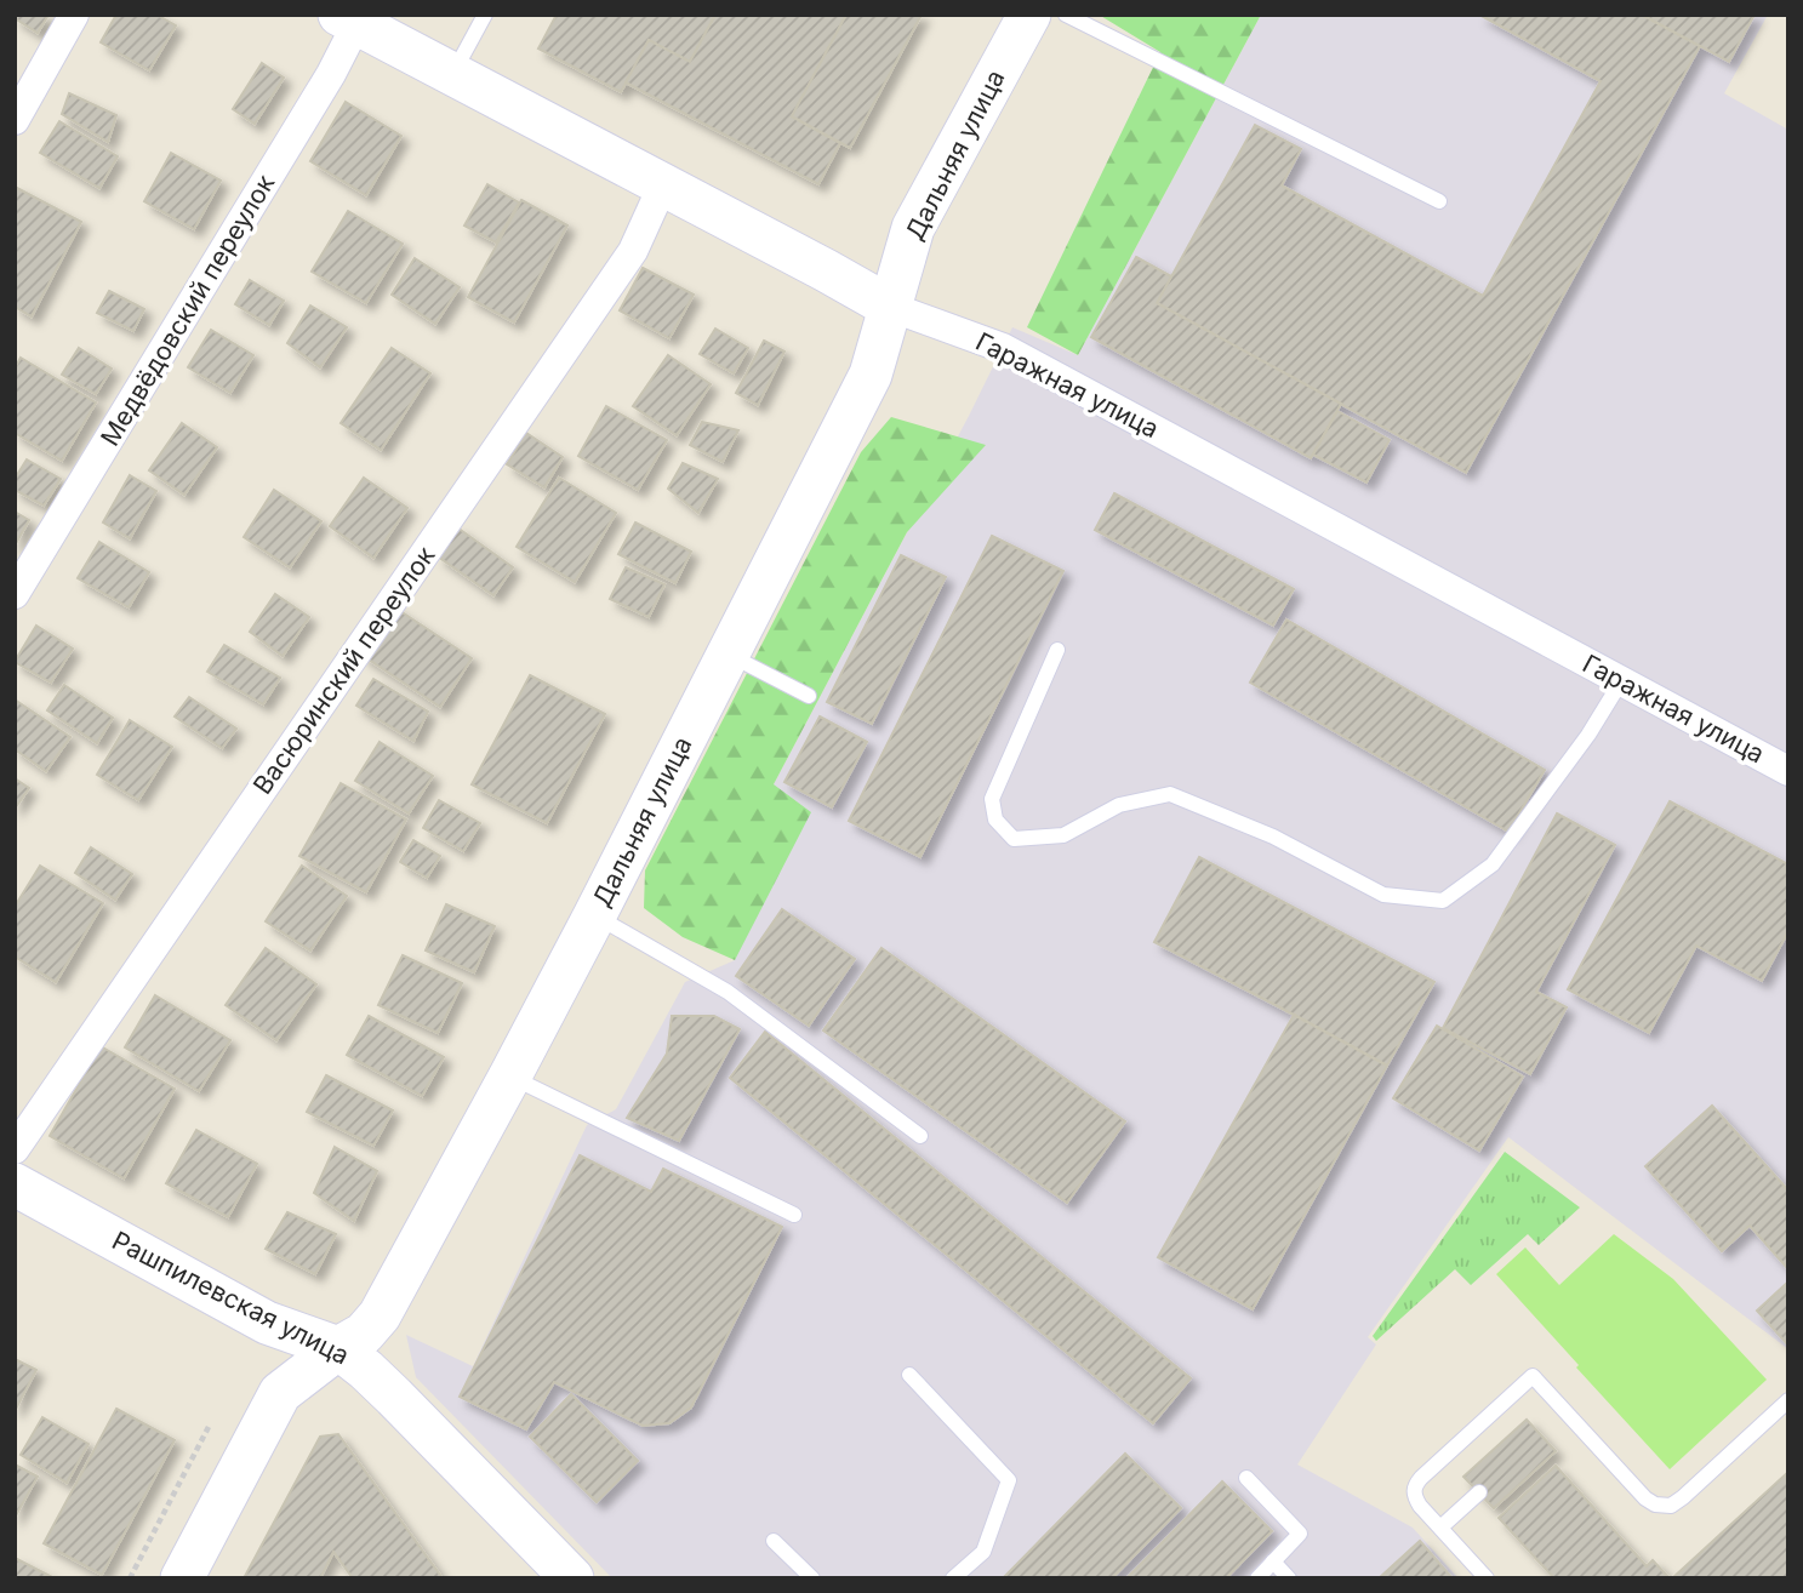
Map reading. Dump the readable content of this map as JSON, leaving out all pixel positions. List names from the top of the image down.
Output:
{
  "streets": {
    "street": [
      "Дальняя улица",
      "Медвёдовский переулок",
      "Гаражная улица",
      "Васюринский переулок",
      "Рашпилевская улица"
    ]
  },
  "crossings": [
    ["Дальняя улица", "Гаражная улица"],
    ["Дальняя улица", "Рашпилевская улица"],
    ["Медвёдовский переулок", "Гаражная улица"],
    ["Гаражная улица", "Васюринский переулок"]
  ]
}
